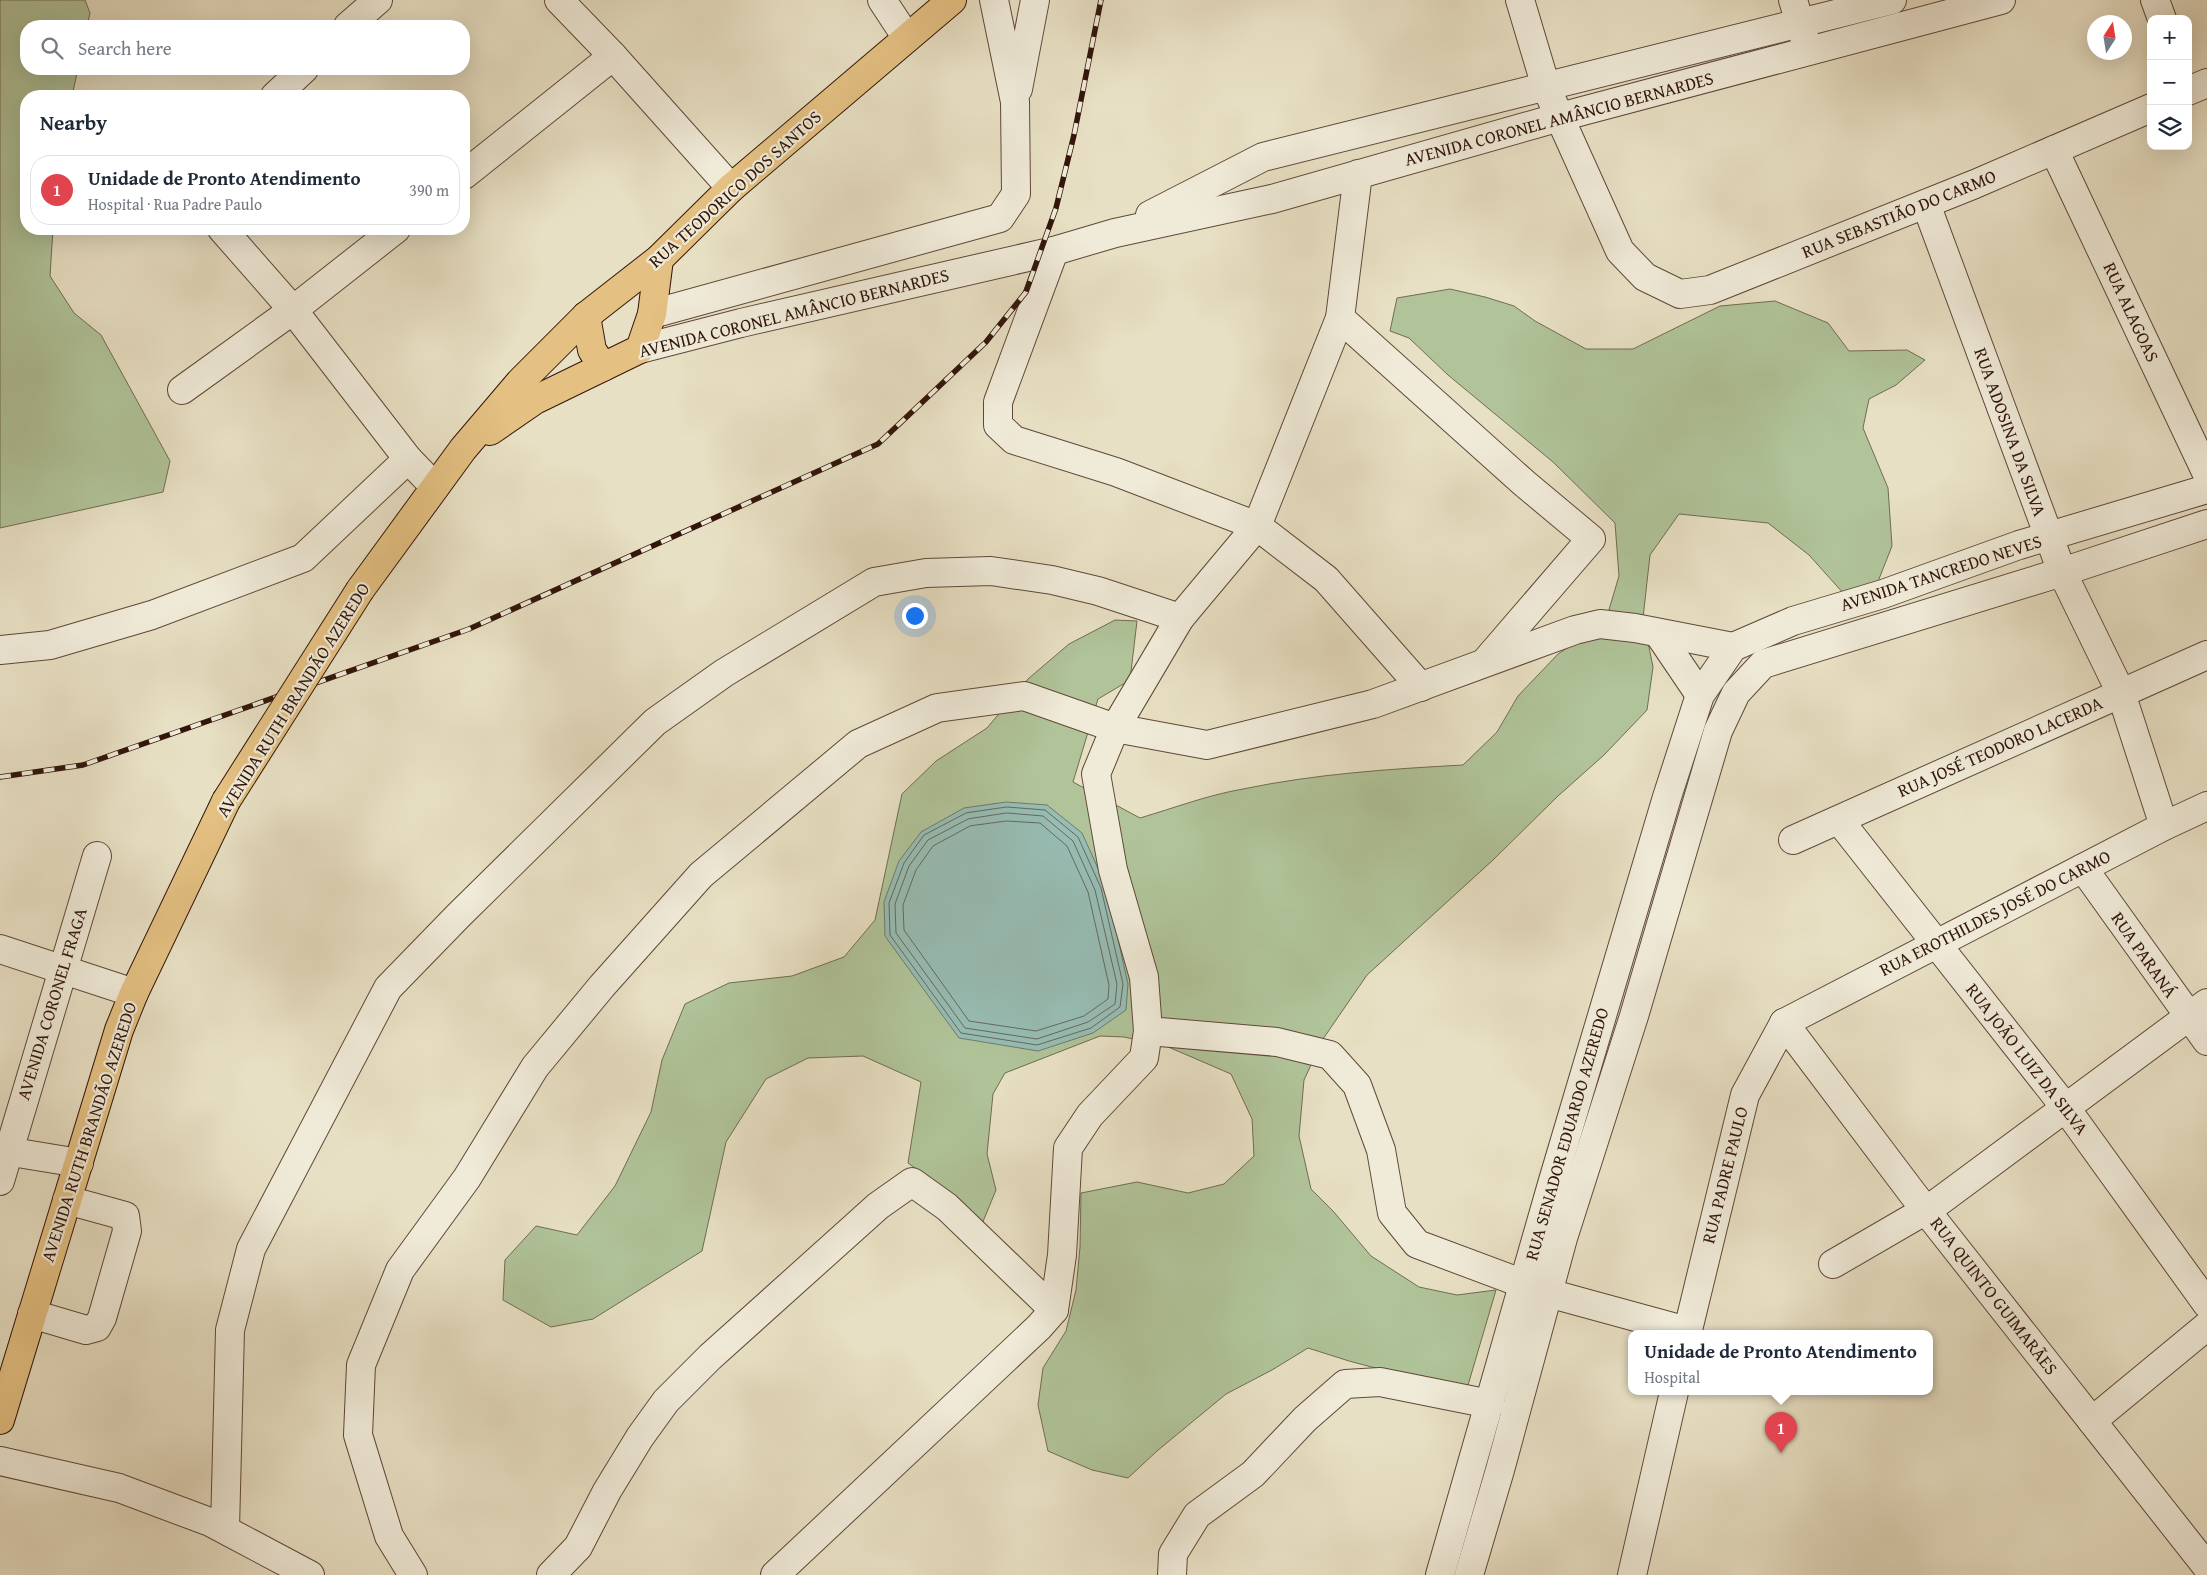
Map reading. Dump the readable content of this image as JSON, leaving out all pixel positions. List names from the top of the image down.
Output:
{
  "streets": {
    "main road": ["AVENIDA CORONEL AMÂNCIO BERNARDES", "RUA TEODORICO DOS SANTOS", "AVENIDA RUTH BRANDÃO AZEREDO"],
    "street": [
      "RUA SEBASTIÃO DO CARMO",
      "RUA ALAGOAS",
      "RUA ADOSINA DA SILVA",
      "AVENIDA TANCREDO NEVES",
      "RUA JOSÉ TEODORO LACERDA",
      "RUA EROTHILDES JOSÉ DO CARMO",
      "RUA PARANÁ",
      "AVENIDA CORONEL FRAGA",
      "RUA JOÃO LUIZ DA SILVA",
      "RUA SENADOR EDUARDO AZEREDO",
      "RUA PADRE PAULO",
      "RUA QUINTO GUIMARÃES"
    ]
  },
  "crossings": [
    ["AVENIDA CORONEL AMÂNCIO BERNARDES", "RUA SEBASTIÃO DO CARMO"],
    ["AVENIDA CORONEL AMÂNCIO BERNARDES", "AVENIDA RUTH BRANDÃO AZEREDO"],
    ["RUA TEODORICO DOS SANTOS", "AVENIDA RUTH BRANDÃO AZEREDO"],
    ["RUA SEBASTIÃO DO CARMO", "RUA ALAGOAS"],
    ["RUA SEBASTIÃO DO CARMO", "RUA ADOSINA DA SILVA"],
    ["RUA ADOSINA DA SILVA", "AVENIDA TANCREDO NEVES"],
    ["RUA ADOSINA DA SILVA", "RUA JOSÉ TEODORO LACERDA"],
    ["RUA ADOSINA DA SILVA", "RUA EROTHILDES JOSÉ DO CARMO"],
    ["AVENIDA TANCREDO NEVES", "RUA SENADOR EDUARDO AZEREDO"],
    ["RUA JOSÉ TEODORO LACERDA", "RUA JOÃO LUIZ DA SILVA"],
    ["RUA EROTHILDES JOSÉ DO CARMO", "RUA PARANÁ"],
    ["RUA EROTHILDES JOSÉ DO CARMO", "RUA JOÃO LUIZ DA SILVA"],
    ["RUA EROTHILDES JOSÉ DO CARMO", "RUA PADRE PAULO"],
    ["RUA EROTHILDES JOSÉ DO CARMO", "RUA QUINTO GUIMARÃES"],
    ["RUA PADRE PAULO", "RUA QUINTO GUIMARÃES"]
  ],
  "north": "top",
  "page": {
    "map_buttons": ["+", "−"],
    "search": "Search here",
    "heading": "Nearby",
    "list": [
      {
        "mark": "1",
        "name": "Unidade de Pronto Atendimento",
        "note": "Hospital · Rua Padre Paulo",
        "value": "390 m"
      }
    ],
    "popup": ["Unidade de Pronto Atendimento", "Hospital"],
    "pins": "1"
  }
}
